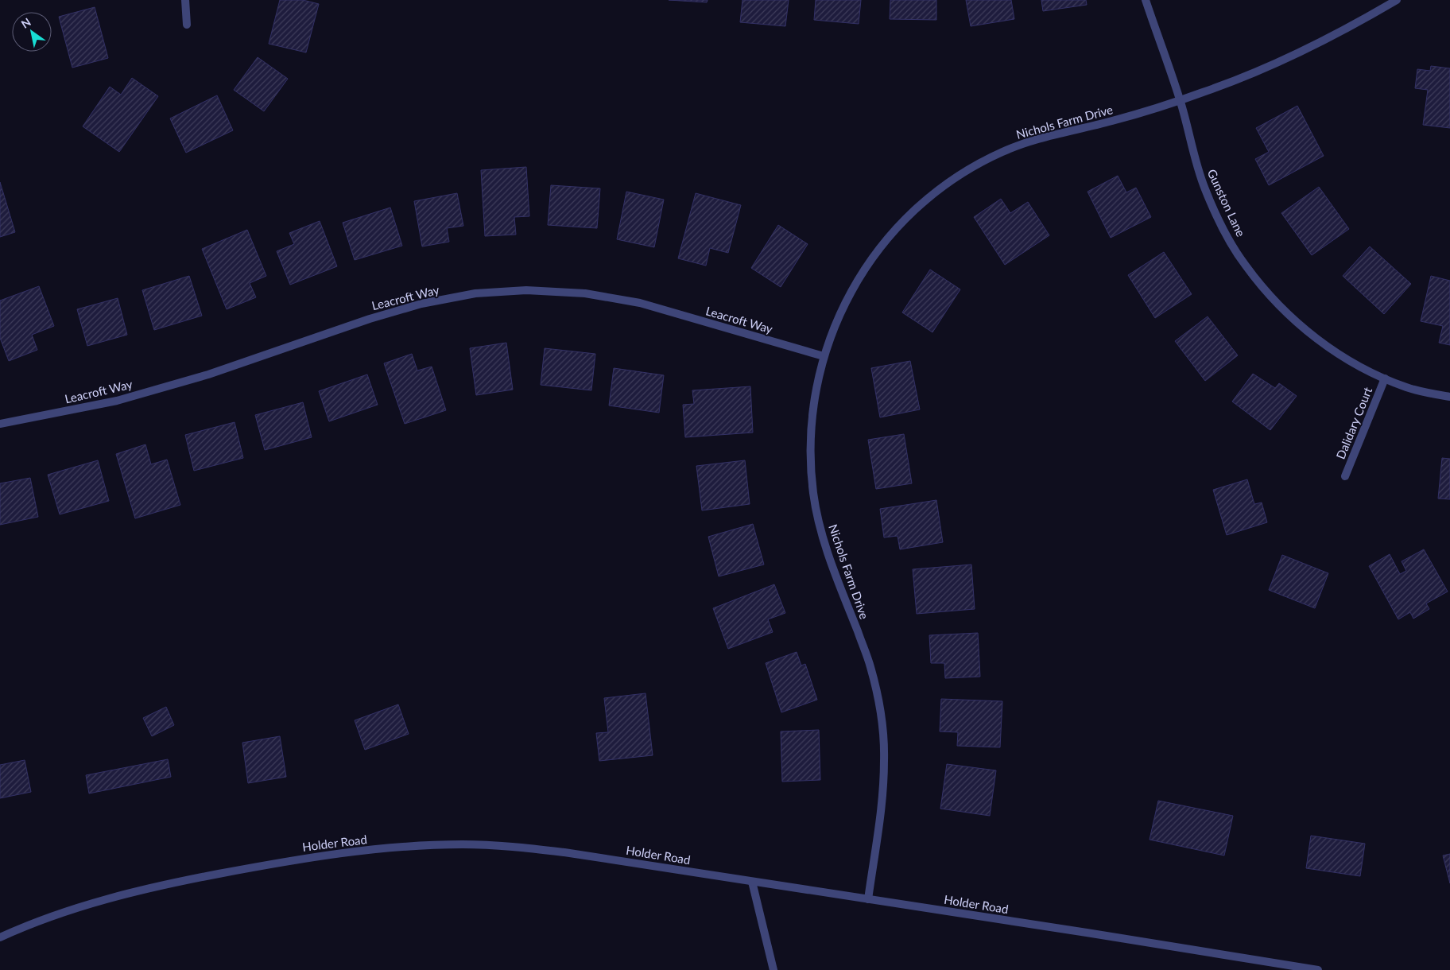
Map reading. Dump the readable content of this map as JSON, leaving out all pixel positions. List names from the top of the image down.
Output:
{
  "streets": {
    "street": [
      "Nichols Farm Drive",
      "Gunston Lane",
      "Leacroft Way",
      "Dalidary Court",
      "Holder Road"
    ]
  },
  "crossings": [
    ["Nichols Farm Drive", "Gunston Lane"],
    ["Nichols Farm Drive", "Leacroft Way"],
    ["Nichols Farm Drive", "Holder Road"],
    ["Gunston Lane", "Dalidary Court"]
  ],
  "north": "top left"
}
